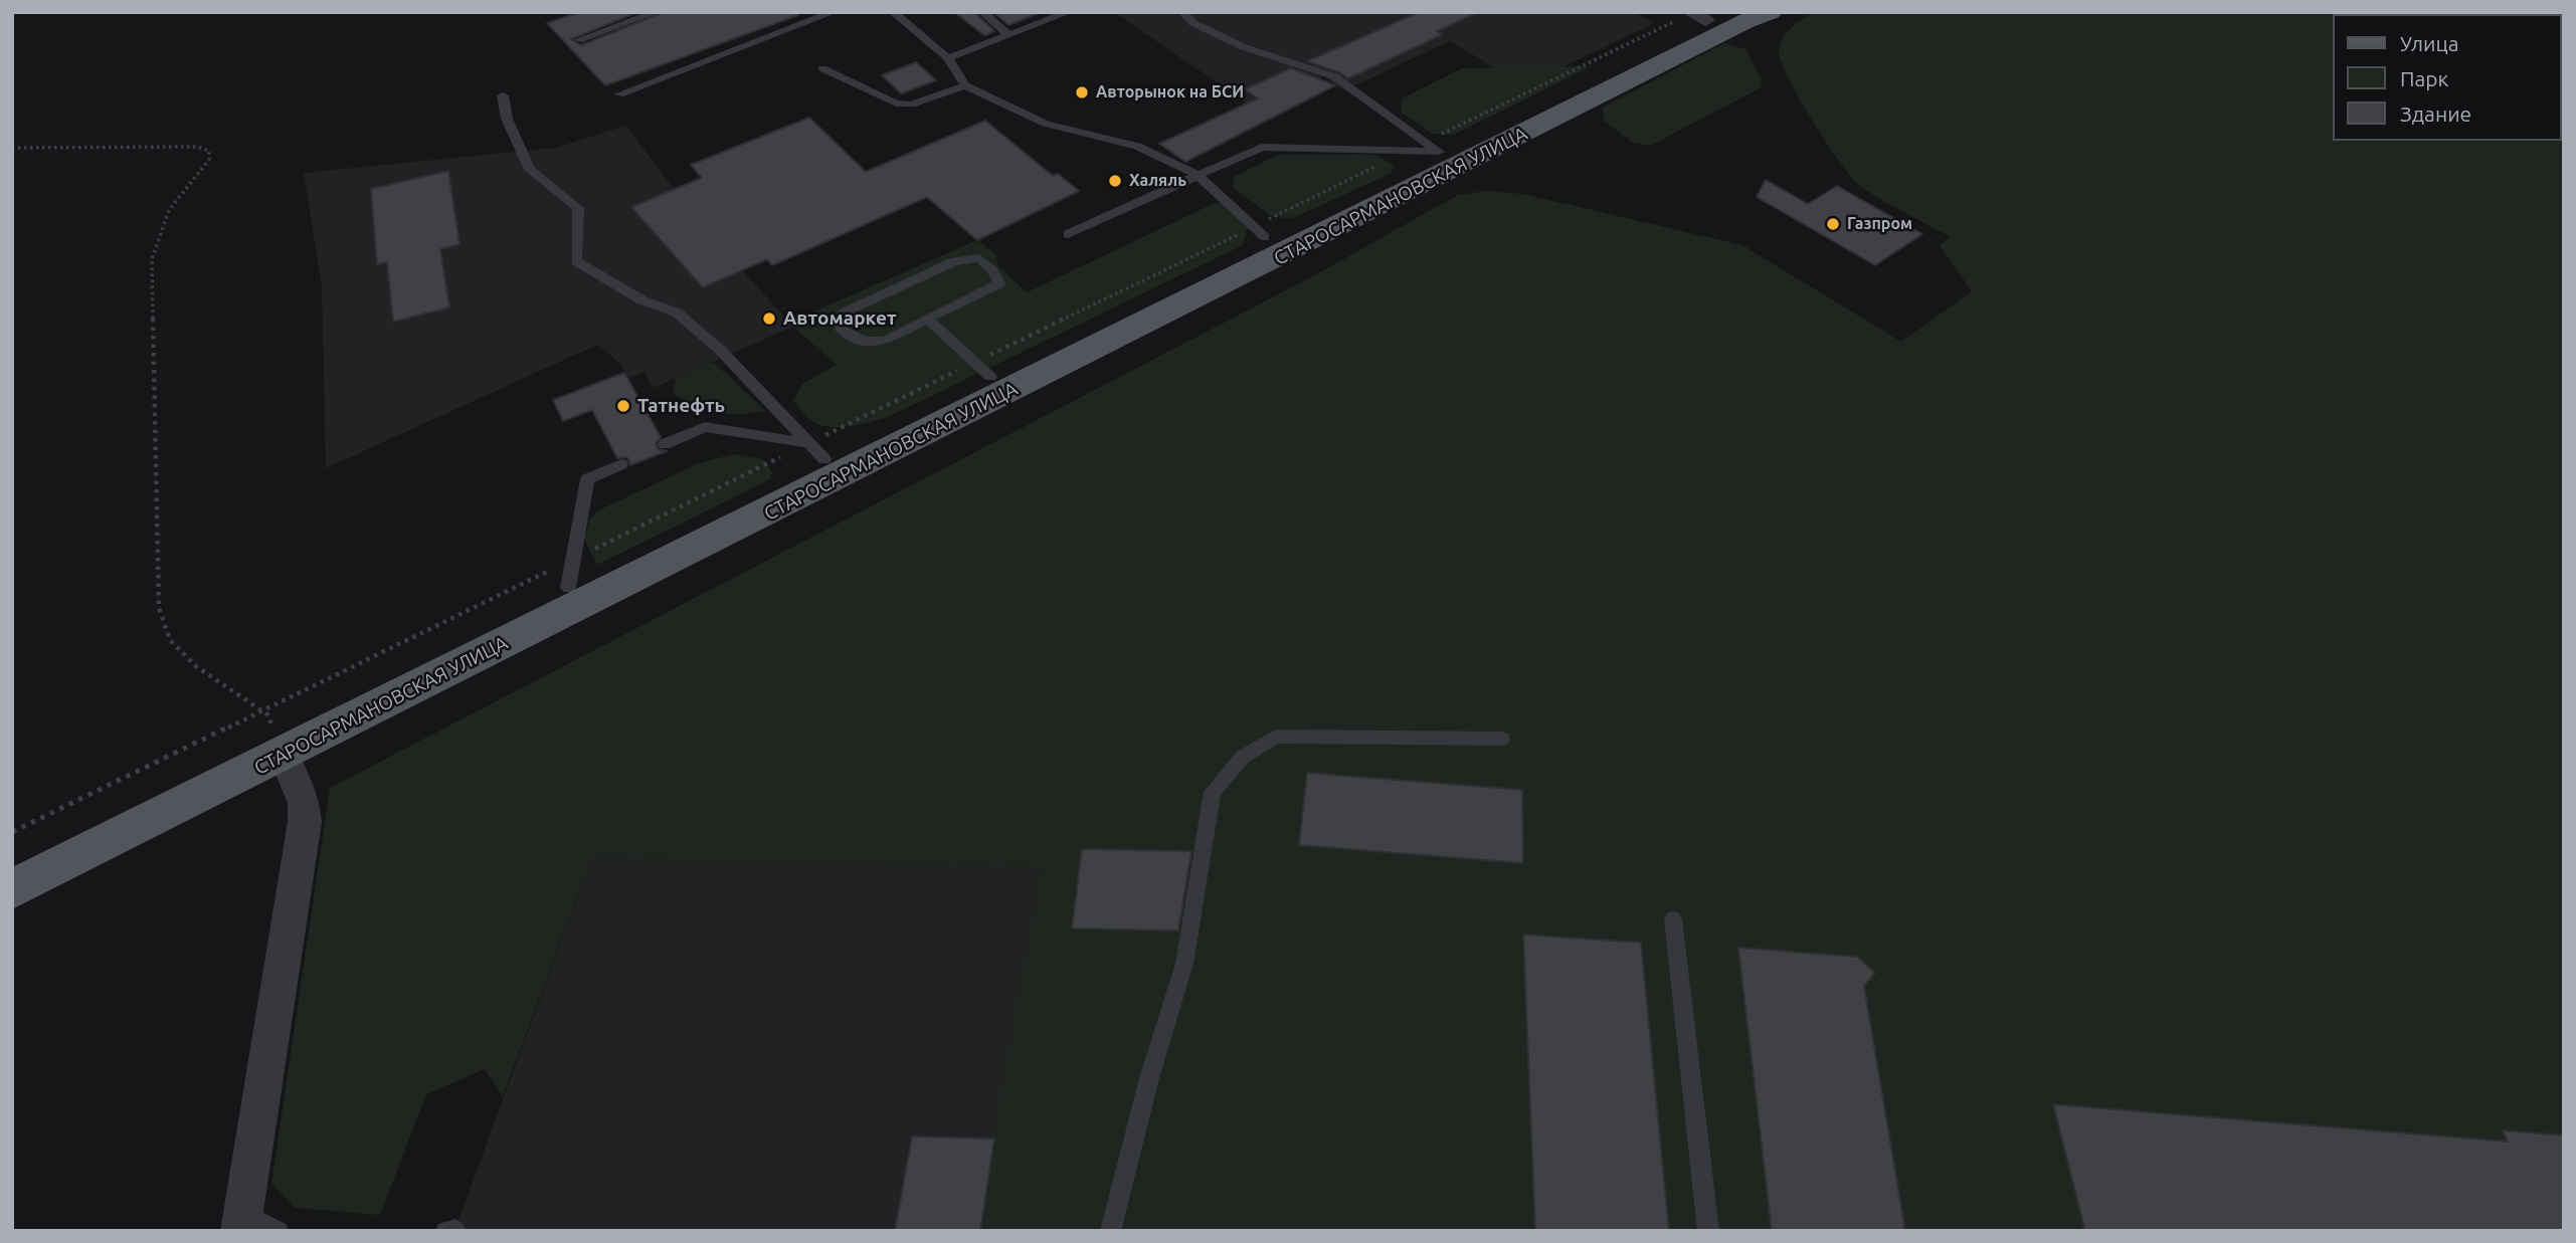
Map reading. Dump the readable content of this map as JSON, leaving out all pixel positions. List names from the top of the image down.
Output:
{
  "streets": {
    "main road": ["СТАРОСАРМАНОВСКАЯ УЛИЦА"]
  },
  "places": [
    "Авторынок на БСИ",
    "Халяль",
    "Газпром",
    "Автомаркет",
    "Татнефть"
  ],
  "legend": ["Улица", "Парк", "Здание"]
}
